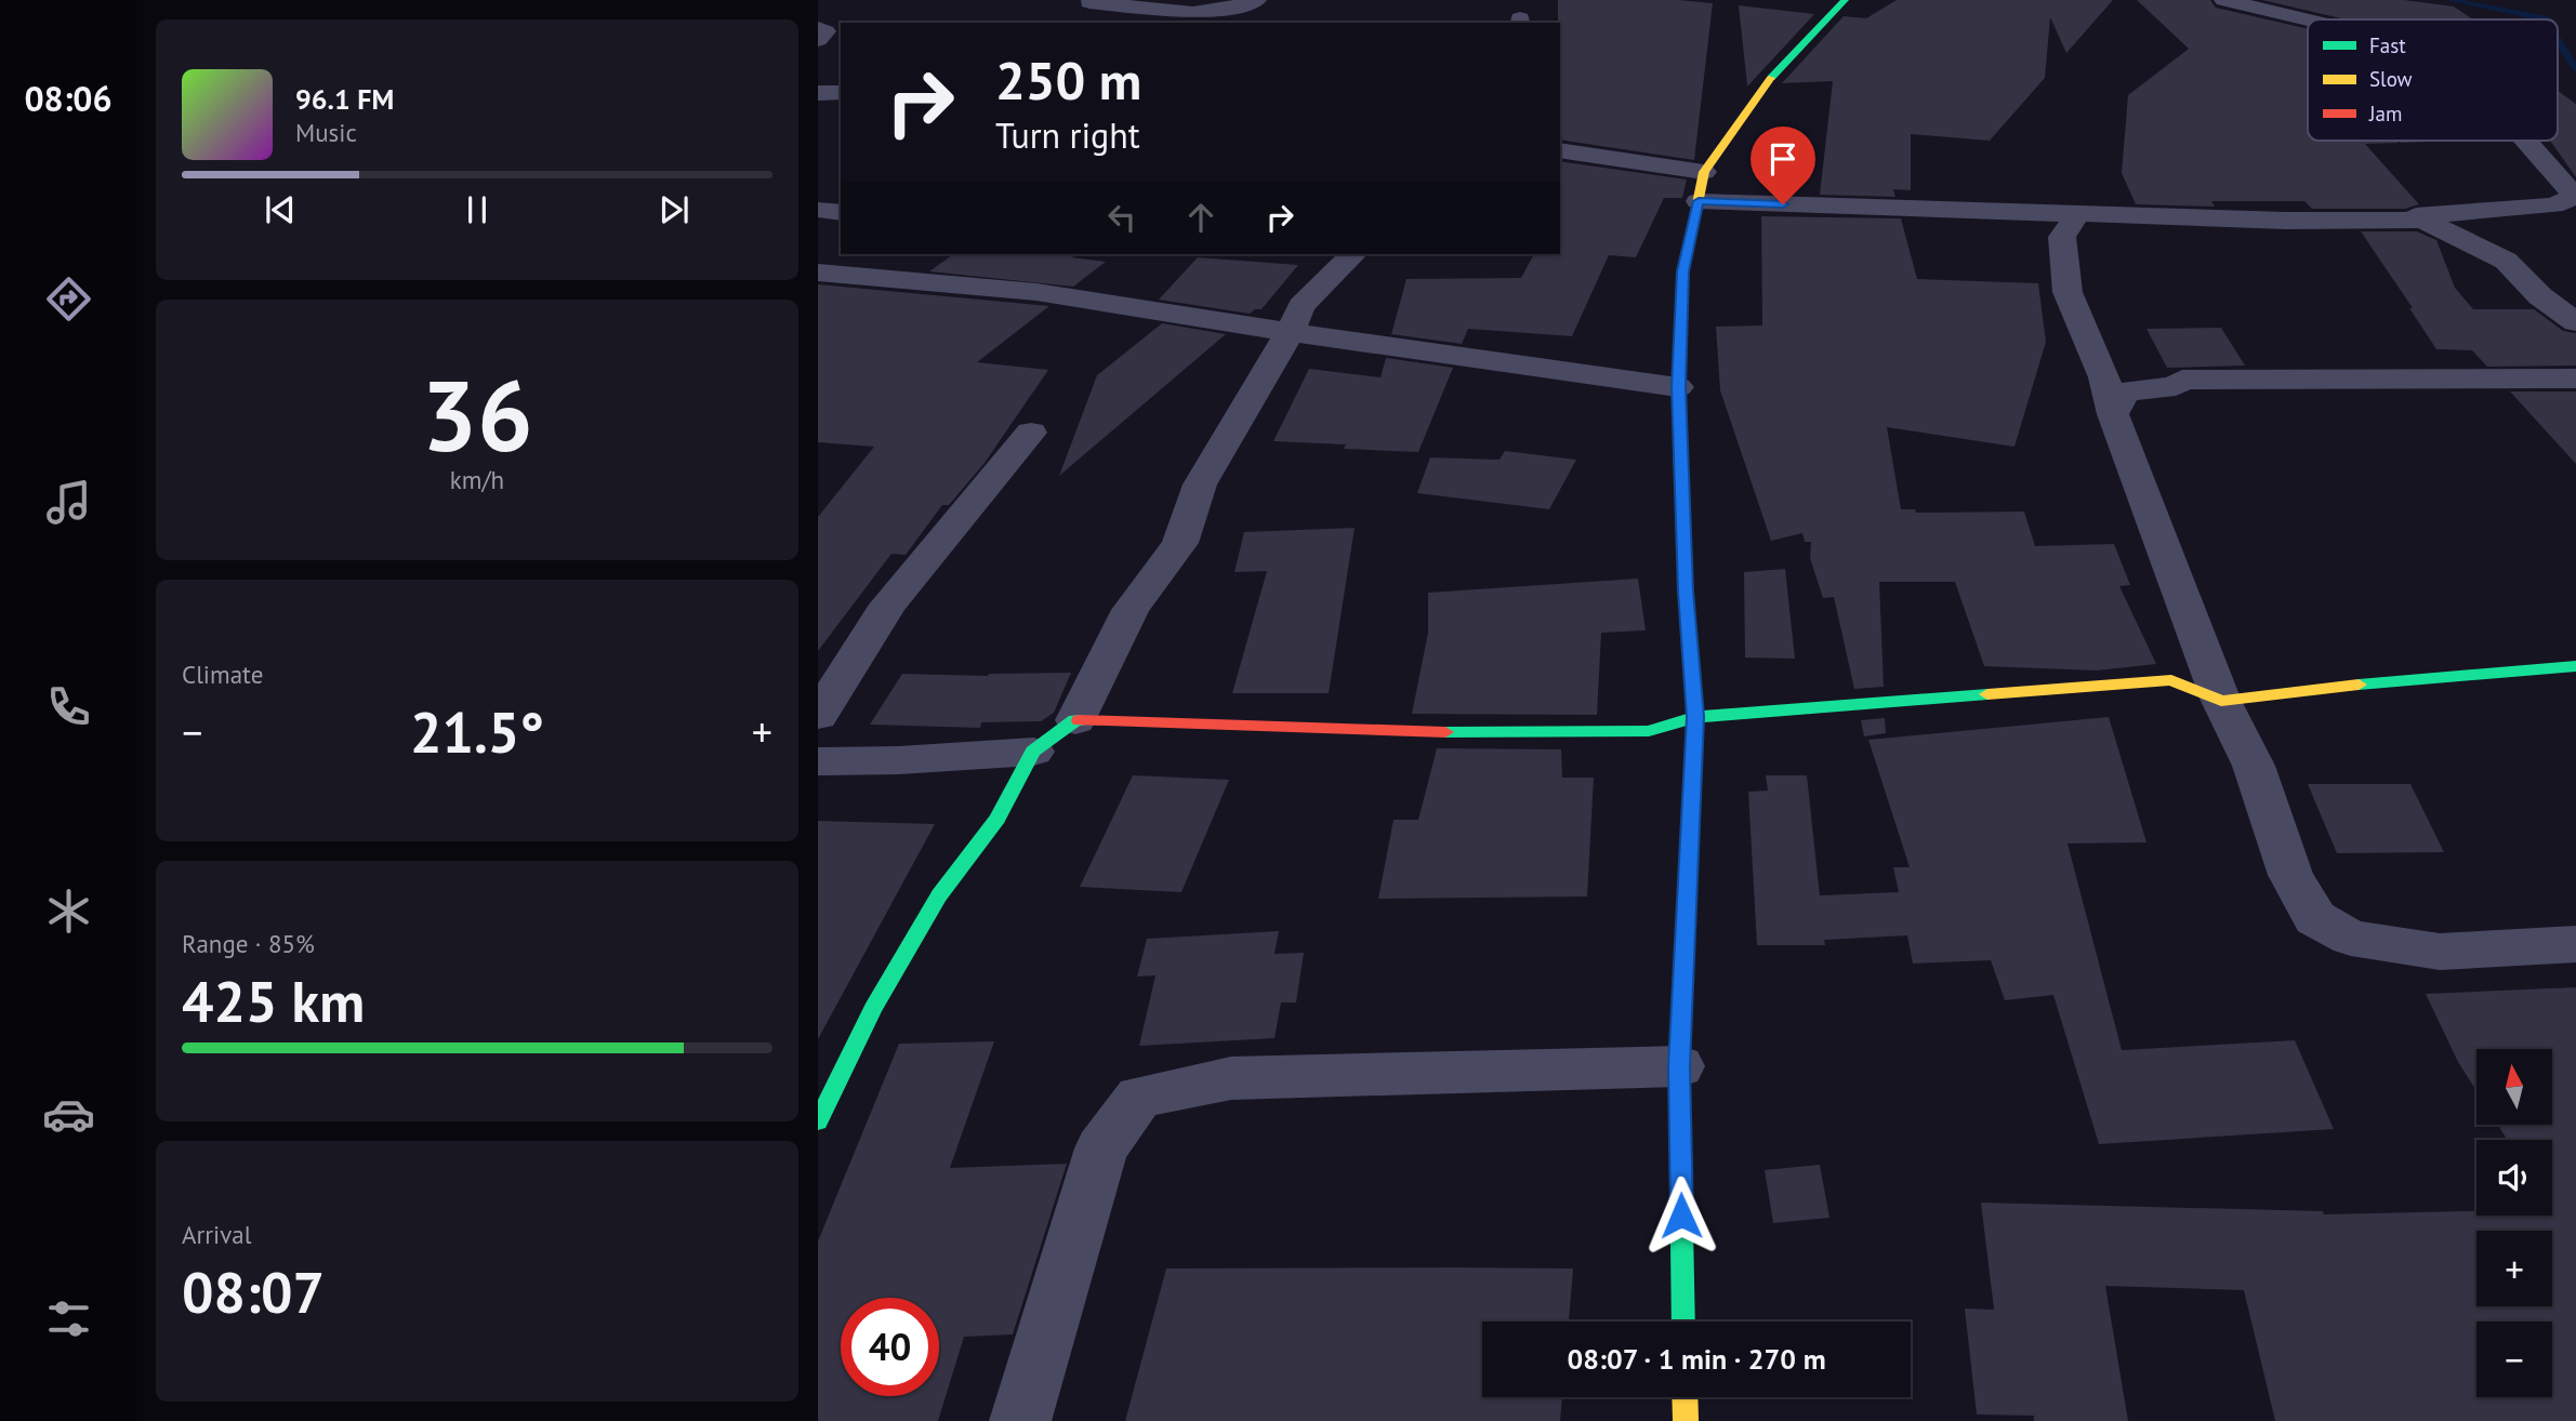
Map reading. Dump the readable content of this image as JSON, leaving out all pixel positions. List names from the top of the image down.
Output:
{
  "legend": ["Fast", "Slow", "Jam"],
  "north": "top",
  "page": {
    "tabs": "08:06",
    "turn": ["250 m", "Turn right"],
    "song": ["96.1 FM", "Music"],
    "tile": [
      ["36", "km/h"],
      "Climate",
      ["Range · 85%", "425 km"],
      ["Arrival", "08:07"]
    ],
    "heat": ["−", "21.5°", "+"],
    "map_buttons": ["+", "−"],
    "limit": "40",
    "trip": "08:07 · 1 min · 270 m"
  }
}
